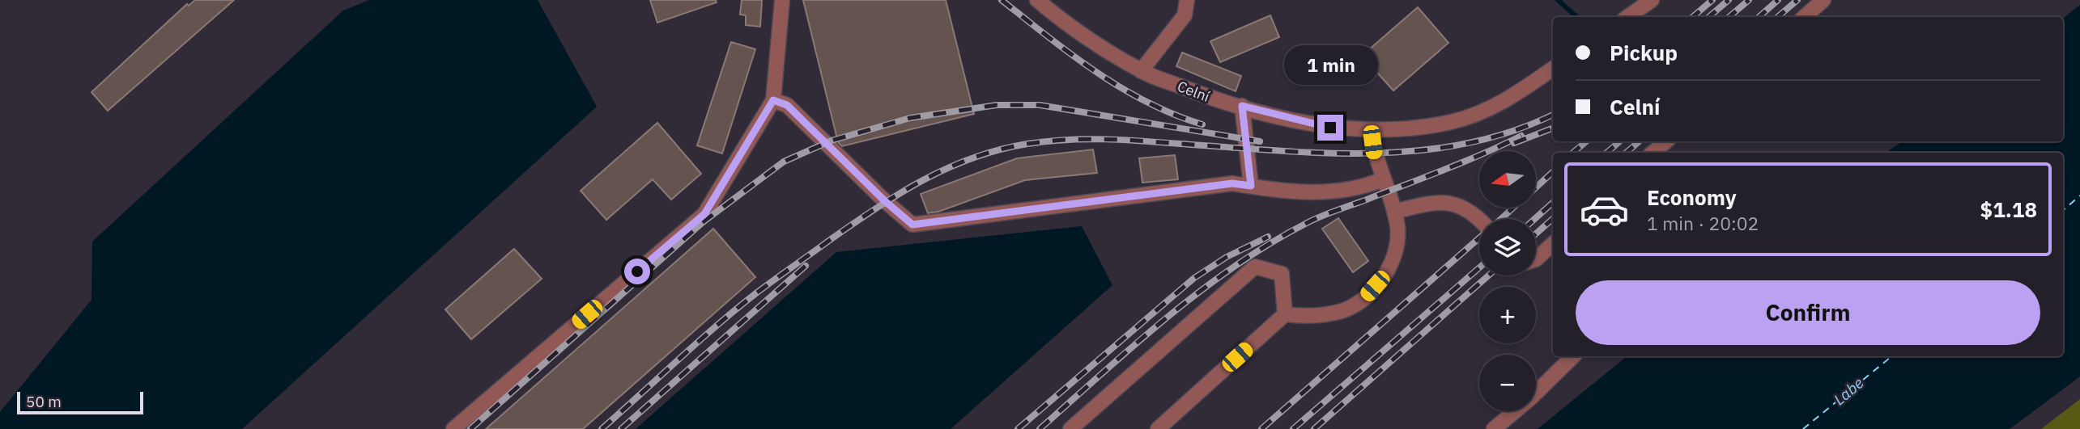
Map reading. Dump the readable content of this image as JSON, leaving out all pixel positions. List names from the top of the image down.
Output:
{
  "streets": {
    "lane": ["Celní"]
  },
  "water": ["Labe"],
  "scale_bar": "50 m",
  "north": "left",
  "page": {
    "banner": ["Pickup", "Celní"],
    "bubble": "1 min",
    "map_buttons": ["+", "−"],
    "list": [
      {
        "name": "Economy",
        "note": "1 min · 20:02",
        "value": "$1.18"
      }
    ],
    "buttons": "Confirm",
    "scale": "50 m"
  }
}
